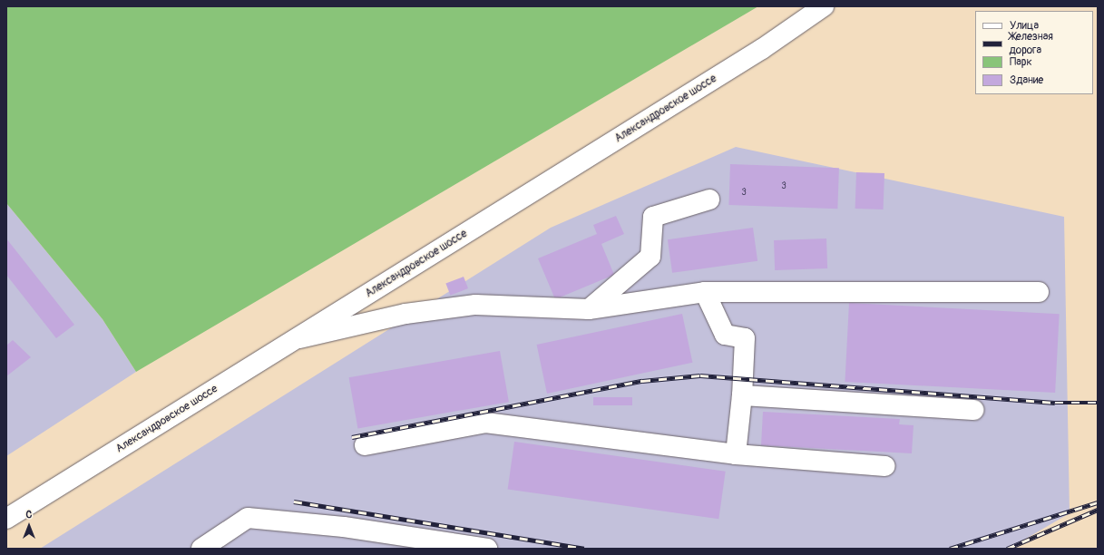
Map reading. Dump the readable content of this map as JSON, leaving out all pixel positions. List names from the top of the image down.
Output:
{
  "streets": {
    "main road": ["Александровское шоссе"]
  },
  "house_numbers": ["3", "3"],
  "legend": [
    "Улица",
    "Железная дорога",
    "Парк",
    "Здание"
  ],
  "north": "top"
}
